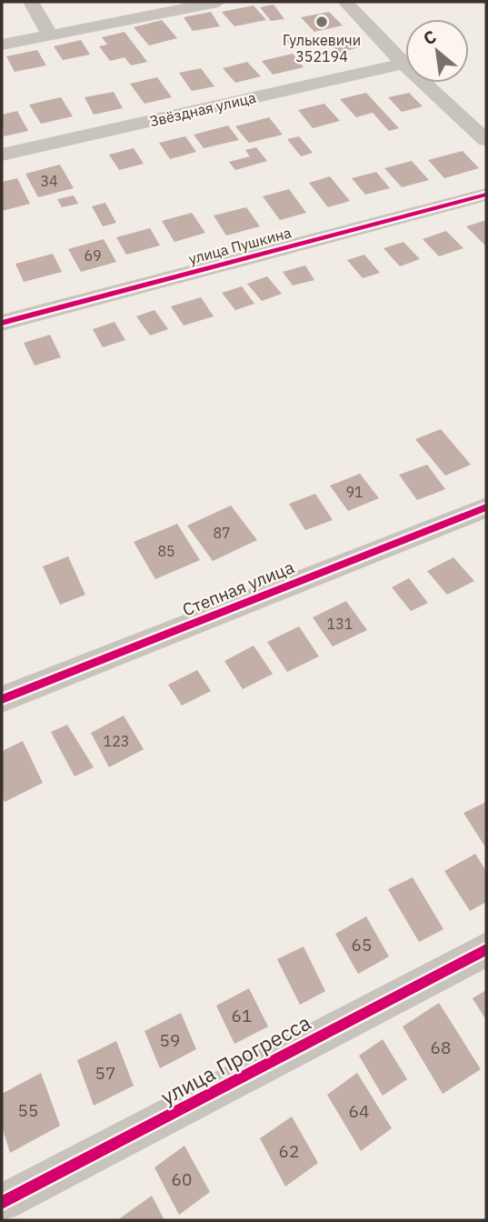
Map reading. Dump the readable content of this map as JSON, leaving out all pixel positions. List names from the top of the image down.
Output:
{
  "streets": {
    "street": [
      "Звёздная улица",
      "улица Пушкина",
      "Степная улица",
      "улица Прогресса"
    ]
  },
  "places": ["Гулькевичи 352194"],
  "house_numbers": [
    "34",
    "69",
    "91",
    "87",
    "85",
    "131",
    "123",
    "65",
    "61",
    "59",
    "68",
    "57",
    "55",
    "64",
    "62",
    "60"
  ],
  "north": "top left"
}
